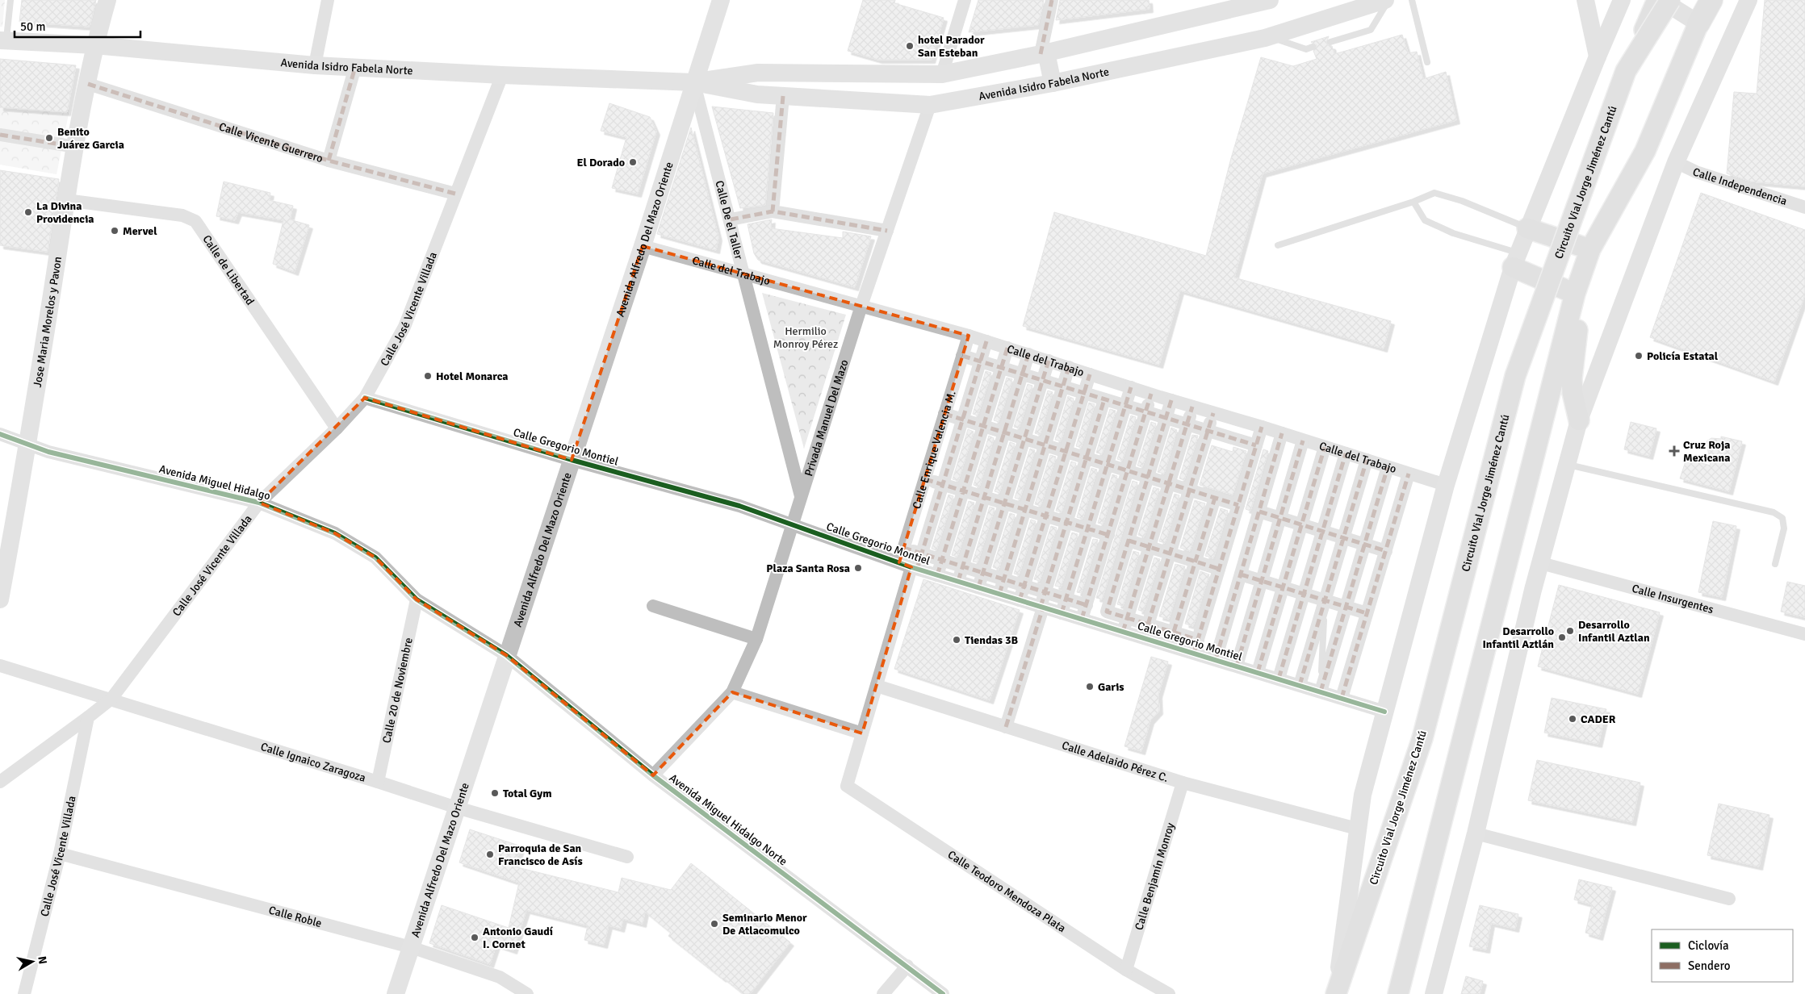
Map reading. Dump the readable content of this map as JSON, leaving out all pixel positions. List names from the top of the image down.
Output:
{
  "streets": {
    "main road": ["Circuito Vial Jorge Jiménez Cantú"],
    "street": [
      "Avenida Isidro Fabela Norte",
      "Calle Vicente Guerrero",
      "Calle Independencia",
      "Calle De el Taller",
      "Avenida Alfredo Del Mazo Oriente",
      "Calle de Libertad",
      "Calle del Trabajo",
      "Calle José Vicente Villada",
      "Jose Maria Morelos y Pavon",
      "Privada Manuel Del Mazo",
      "Calle Gregorio Montiel",
      "Calle Enrique Valencia M.",
      "Avenida Miguel Hidalgo",
      "Calle Insurgentes",
      "Calle 20 de Noviembre",
      "Calle Ignaico Zaragoza",
      "Calle Adelaido Pérez C.",
      "Avenida Miguel Hidalgo Norte",
      "Calle Benjamín Monroy",
      "Calle Teodoro Mendoza Plata",
      "Calle Roble"
    ]
  },
  "crossings": [
    ["Avenida Isidro Fabela Norte", "Calle De el Taller"],
    ["Avenida Isidro Fabela Norte", "Avenida Alfredo Del Mazo Oriente"],
    ["Avenida Isidro Fabela Norte", "Calle José Vicente Villada"],
    ["Avenida Isidro Fabela Norte", "Jose Maria Morelos y Pavon"],
    ["Avenida Isidro Fabela Norte", "Privada Manuel Del Mazo"],
    ["Calle Vicente Guerrero", "Calle José Vicente Villada"],
    ["Calle Vicente Guerrero", "Jose Maria Morelos y Pavon"],
    ["Circuito Vial Jorge Jiménez Cantú", "Calle del Trabajo"],
    ["Circuito Vial Jorge Jiménez Cantú", "Calle Gregorio Montiel"],
    ["Circuito Vial Jorge Jiménez Cantú", "Calle Adelaido Pérez C."],
    ["Calle De el Taller", "Avenida Alfredo Del Mazo Oriente"],
    ["Calle De el Taller", "Calle del Trabajo"],
    ["Calle De el Taller", "Privada Manuel Del Mazo"],
    ["Avenida Alfredo Del Mazo Oriente", "Calle del Trabajo"],
    ["Avenida Alfredo Del Mazo Oriente", "Calle Gregorio Montiel"],
    ["Avenida Alfredo Del Mazo Oriente", "Avenida Miguel Hidalgo"],
    ["Avenida Alfredo Del Mazo Oriente", "Calle Ignaico Zaragoza"],
    ["Avenida Alfredo Del Mazo Oriente", "Avenida Miguel Hidalgo Norte"],
    ["Avenida Alfredo Del Mazo Oriente", "Calle Roble"],
    ["Calle de Libertad", "Calle José Vicente Villada"],
    ["Calle de Libertad", "Jose Maria Morelos y Pavon"],
    ["Calle del Trabajo", "Privada Manuel Del Mazo"],
    ["Calle del Trabajo", "Calle Enrique Valencia M."],
    ["Calle José Vicente Villada", "Calle Gregorio Montiel"],
    ["Calle José Vicente Villada", "Avenida Miguel Hidalgo"],
    ["Calle José Vicente Villada", "Calle Ignaico Zaragoza"],
    ["Calle José Vicente Villada", "Calle Roble"],
    ["Jose Maria Morelos y Pavon", "Avenida Miguel Hidalgo"],
    ["Privada Manuel Del Mazo", "Calle Gregorio Montiel"],
    ["Privada Manuel Del Mazo", "Avenida Miguel Hidalgo Norte"],
    ["Calle Gregorio Montiel", "Calle Enrique Valencia M."],
    ["Calle Enrique Valencia M.", "Calle Adelaido Pérez C."],
    ["Calle Enrique Valencia M.", "Calle Teodoro Mendoza Plata"],
    ["Avenida Miguel Hidalgo", "Calle 20 de Noviembre"],
    ["Avenida Miguel Hidalgo", "Avenida Miguel Hidalgo Norte"],
    ["Calle 20 de Noviembre", "Calle Ignaico Zaragoza"],
    ["Calle Adelaido Pérez C.", "Calle Benjamín Monroy"],
    ["Calle Benjamín Monroy", "Calle Teodoro Mendoza Plata"]
  ],
  "parks": ["Hermilio Monroy Pérez"],
  "places": {
    "other": [
      "hotel Parador San Esteban",
      "Benito Juárez Garcia",
      "El Dorado",
      "La Divina Providencia",
      "Mervel",
      "Policía Estatal",
      "Hotel Monarca",
      "Plaza Santa Rosa",
      "Desarrollo Infantil Aztlan",
      "Desarrollo Infantil Aztlán",
      "Tiendas 3B",
      "Garis",
      "CADER",
      "Total Gym",
      "Parroquia de San Francisco de Asís",
      "Seminario Menor De Atlacomulco",
      "Antonio Gaudí I. Cornet"
    ],
    "health": ["Cruz Roja Mexicana"]
  },
  "legend": ["Ciclovía", "Sendero"],
  "scale_bar": "50 m",
  "north": "right"
}
